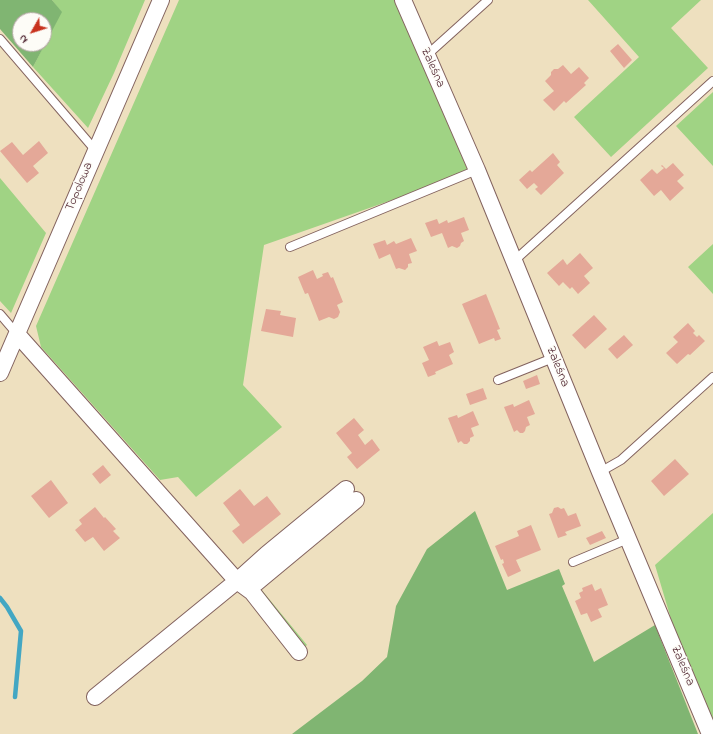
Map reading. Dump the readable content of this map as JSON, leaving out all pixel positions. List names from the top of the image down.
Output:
{
  "streets": {
    "street": ["Zaleśna", "Topolowa"]
  },
  "north": "bottom left"
}
